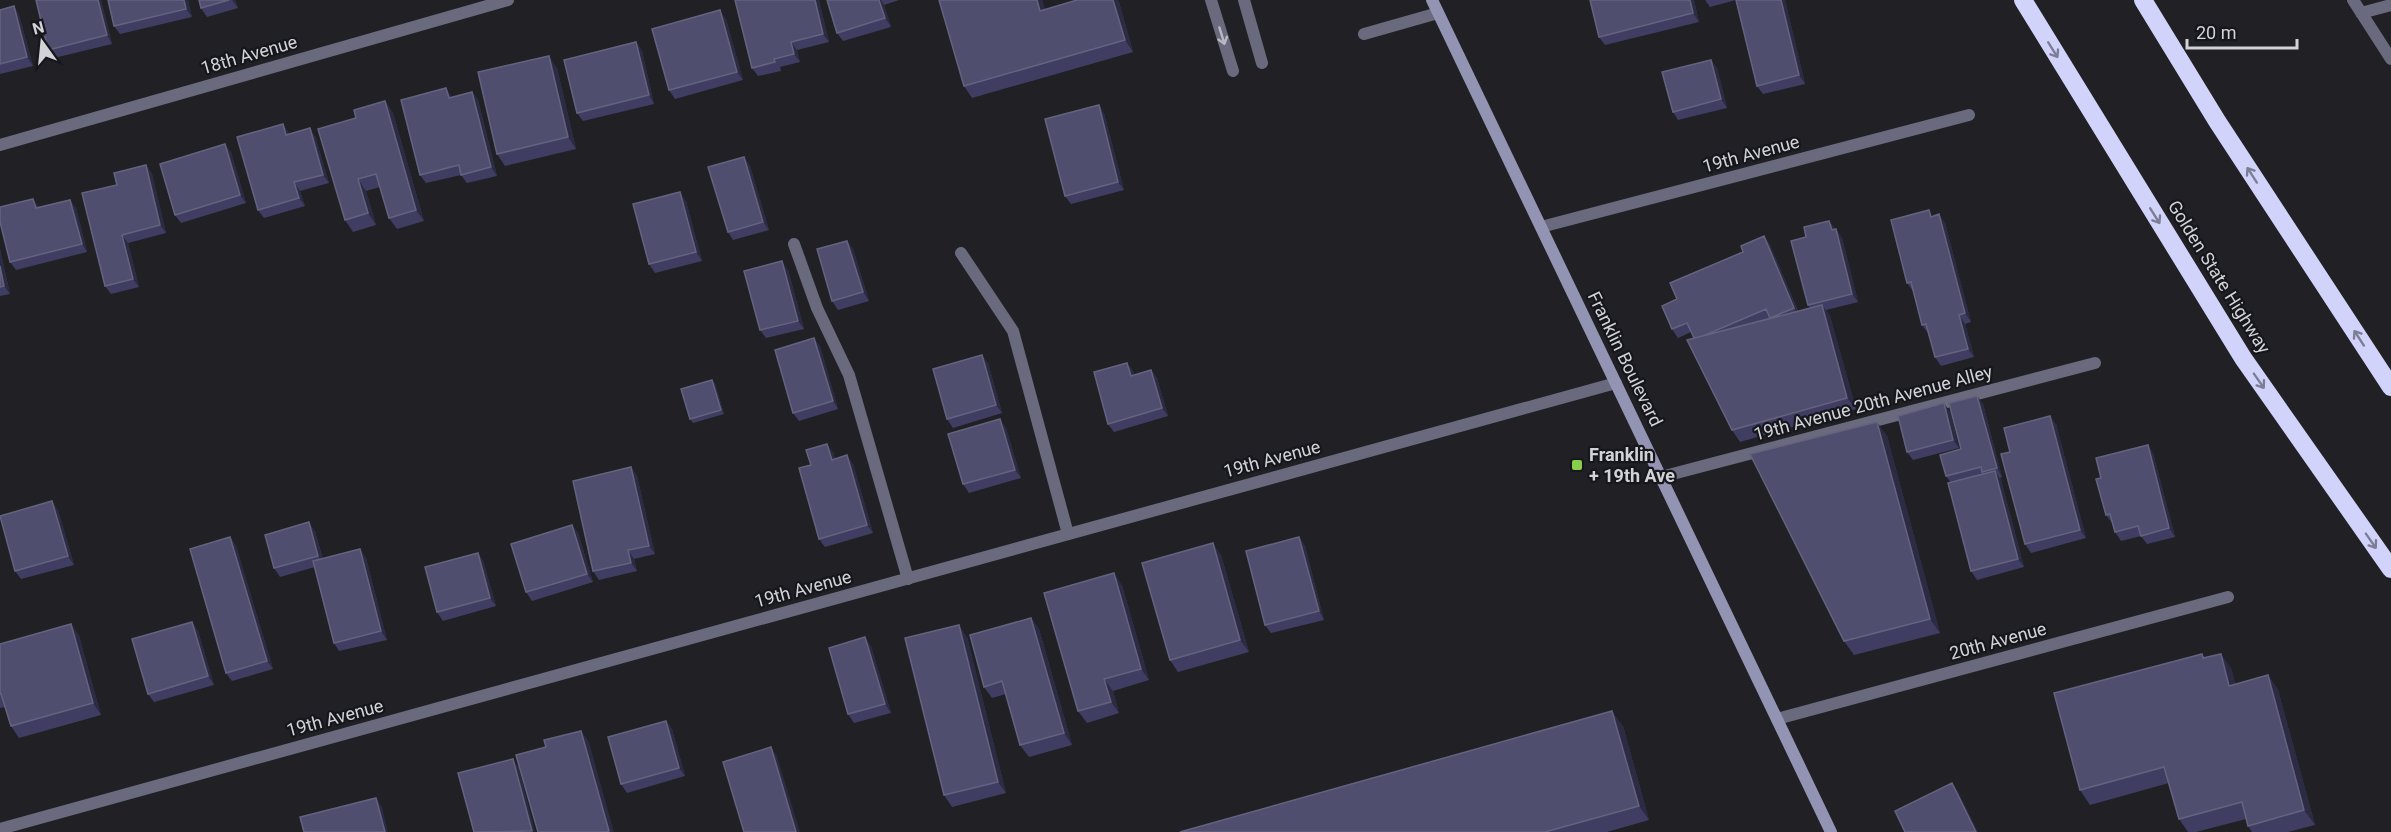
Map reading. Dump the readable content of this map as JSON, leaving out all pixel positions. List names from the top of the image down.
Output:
{
  "streets": {
    "highway": ["Golden State Highway"],
    "main road": ["Franklin Boulevard"],
    "street": [
      "18th Avenue",
      "19th Avenue",
      "19th Avenue 20th Avenue Alley",
      "20th Avenue"
    ]
  },
  "crossings": [
    ["19th Avenue", "Franklin Boulevard"],
    ["Franklin Boulevard", "19th Avenue 20th Avenue Alley"],
    ["Franklin Boulevard", "20th Avenue"]
  ],
  "places": {
    "transit": ["Franklin + 19th Ave"]
  },
  "scale_bar": "20 m",
  "north": "top"
}
